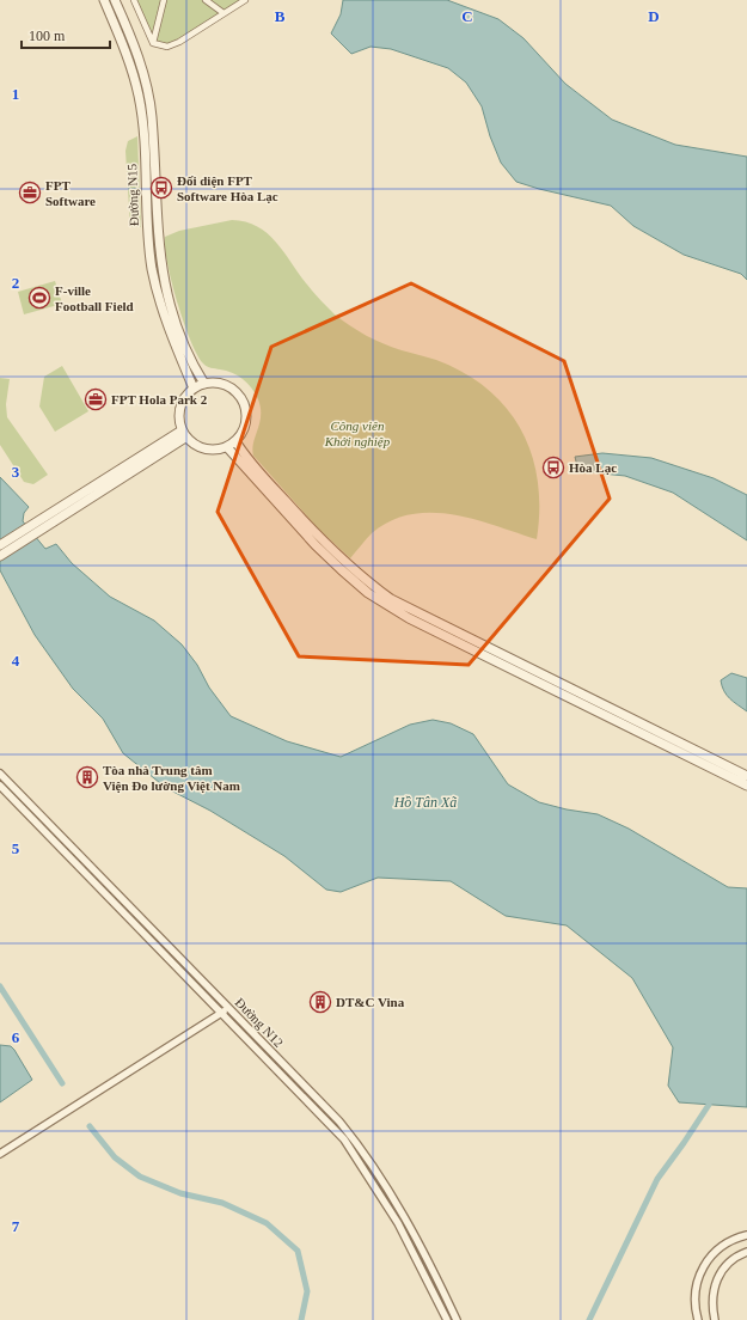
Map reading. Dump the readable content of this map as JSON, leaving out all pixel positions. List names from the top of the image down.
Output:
{
  "streets": {
    "street": ["Đường N15", "Đường N12"]
  },
  "water": ["Hồ Tân Xã"],
  "parks": ["Công viên Khởi nghiệp"],
  "places": {
    "bus stop": ["Đối diện FPT Software Hòa Lạc", "Hòa Lạc"],
    "office": ["FPT Software", "FPT Hola Park 2"],
    "sports": ["F-ville Football Field"],
    "building": ["Tòa nhà Trung tâm Viện Đo lường Việt Nam", "DT&C Vina"]
  },
  "scale_bar": "100 m",
  "grid": {
    "columns": ["B", "C", "D"],
    "rows": [
      "1",
      "2",
      "3",
      "4",
      "5",
      "6",
      "7"
    ]
  }
}
